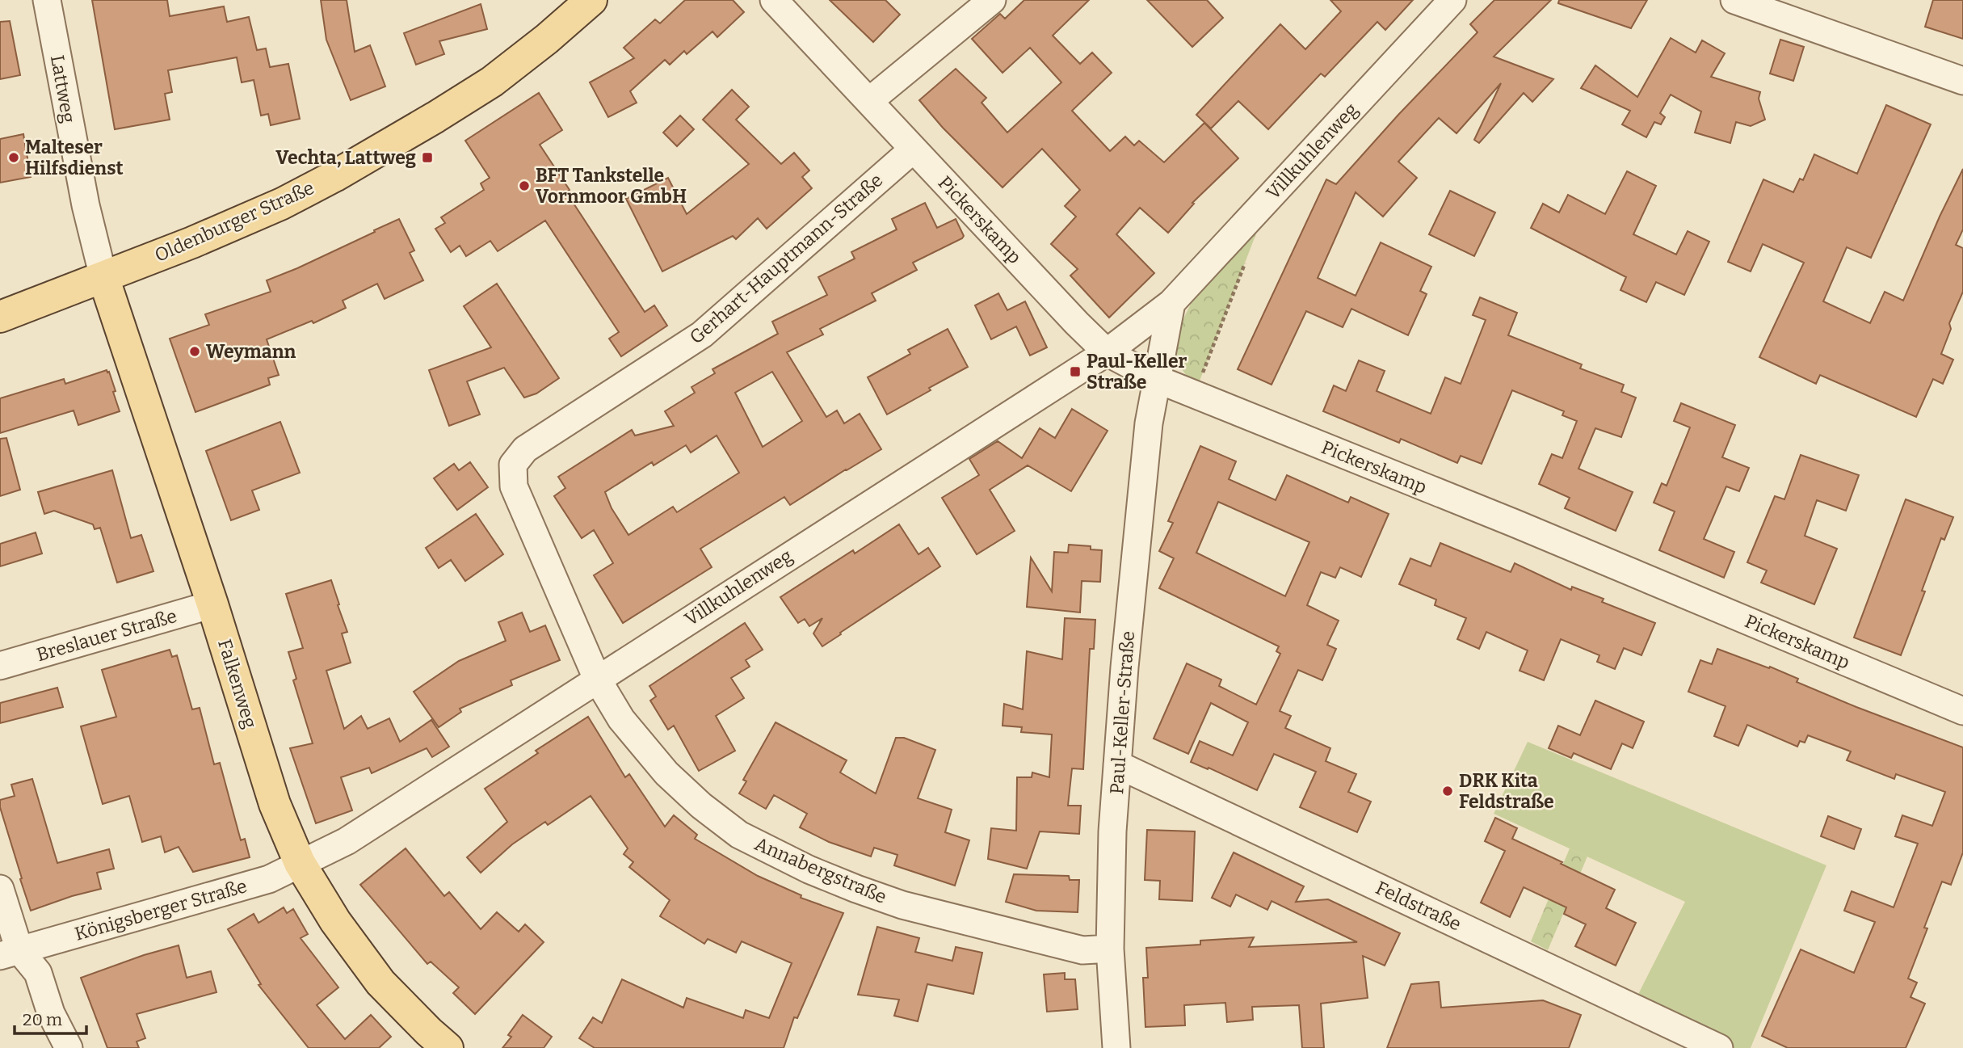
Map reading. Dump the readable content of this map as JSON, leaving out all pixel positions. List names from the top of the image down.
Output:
{
  "streets": {
    "main road": ["Oldenburger Straße", "Falkenweg"],
    "street": [
      "Lattweg",
      "Villkuhlenweg",
      "Pickerskamp",
      "Gerhart-Hauptmann-Straße",
      "Breslauer Straße",
      "Paul-Keller-Straße",
      "Annabergstraße",
      "Feldstraße",
      "Königsberger Straße"
    ]
  },
  "crossings": [
    ["Lattweg", "Oldenburger Straße"],
    ["Lattweg", "Falkenweg"],
    ["Villkuhlenweg", "Pickerskamp"],
    ["Villkuhlenweg", "Gerhart-Hauptmann-Straße"],
    ["Villkuhlenweg", "Falkenweg"],
    ["Villkuhlenweg", "Annabergstraße"],
    ["Villkuhlenweg", "Königsberger Straße"],
    ["Pickerskamp", "Gerhart-Hauptmann-Straße"],
    ["Pickerskamp", "Paul-Keller-Straße"],
    ["Oldenburger Straße", "Falkenweg"],
    ["Gerhart-Hauptmann-Straße", "Annabergstraße"],
    ["Breslauer Straße", "Falkenweg"],
    ["Falkenweg", "Königsberger Straße"],
    ["Paul-Keller-Straße", "Annabergstraße"],
    ["Paul-Keller-Straße", "Feldstraße"]
  ],
  "places": {
    "other": [
      "Malteser Hilfsdienst",
      "BFT Tankstelle Vornmoor GmbH",
      "Weymann",
      "DRK Kita Feldstraße"
    ],
    "transit": ["Vechta, Lattweg", "Paul-Keller Straße"]
  },
  "scale_bar": "20 m"
}
